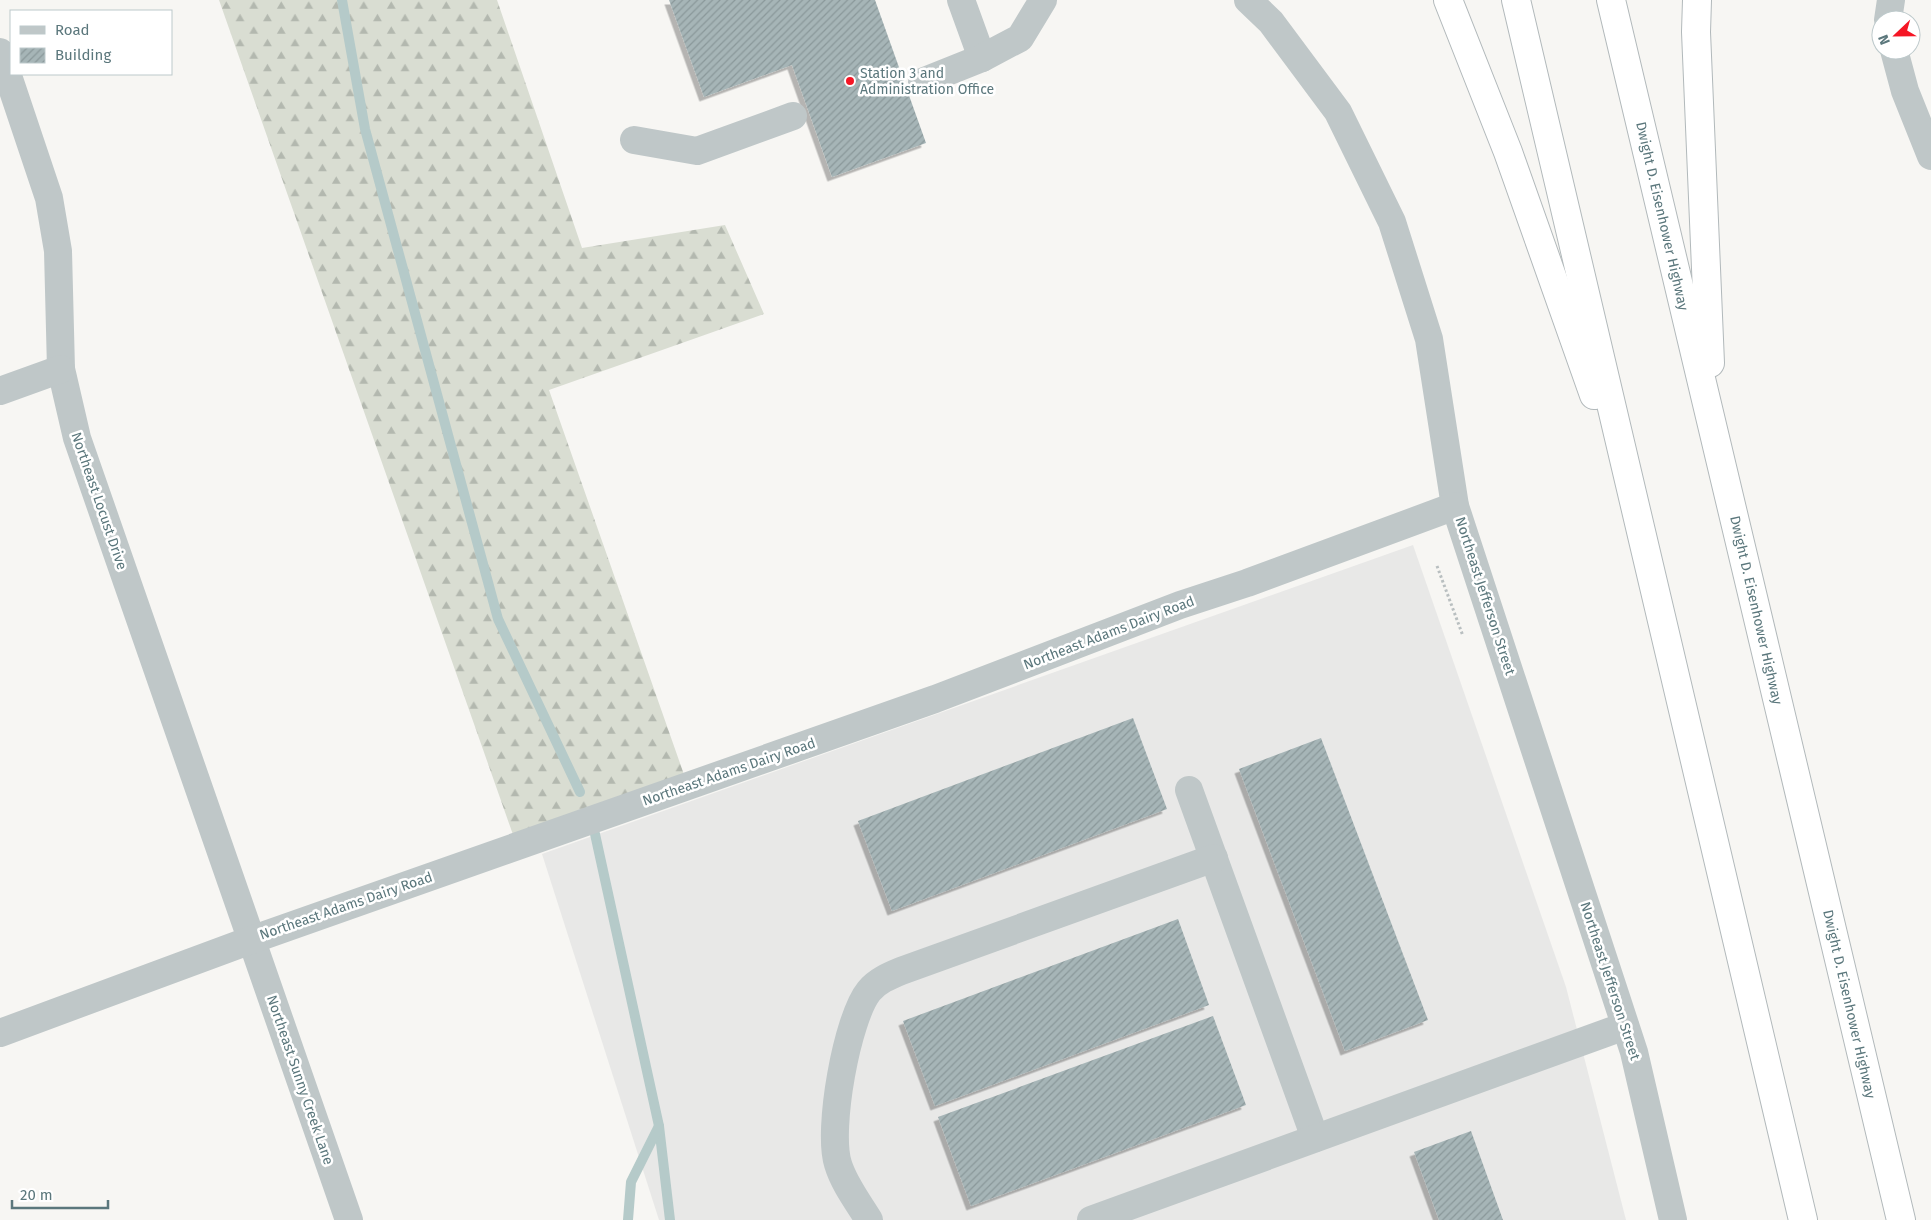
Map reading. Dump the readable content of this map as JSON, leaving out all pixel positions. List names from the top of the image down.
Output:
{
  "streets": {
    "highway": ["Dwight D. Eisenhower Highway"],
    "street": [
      "Northeast Locust Drive",
      "Northeast Jefferson Street",
      "Northeast Adams Dairy Road",
      "Northeast Sunny Creek Lane"
    ]
  },
  "crossings": [
    ["Northeast Locust Drive", "Northeast Adams Dairy Road"],
    ["Northeast Locust Drive", "Northeast Sunny Creek Lane"],
    ["Northeast Jefferson Street", "Northeast Adams Dairy Road"],
    ["Northeast Adams Dairy Road", "Northeast Sunny Creek Lane"]
  ],
  "places": ["Station 3 and Administration Office"],
  "legend": ["Road", "Building"],
  "scale_bar": "20 m",
  "north": "left"
}
